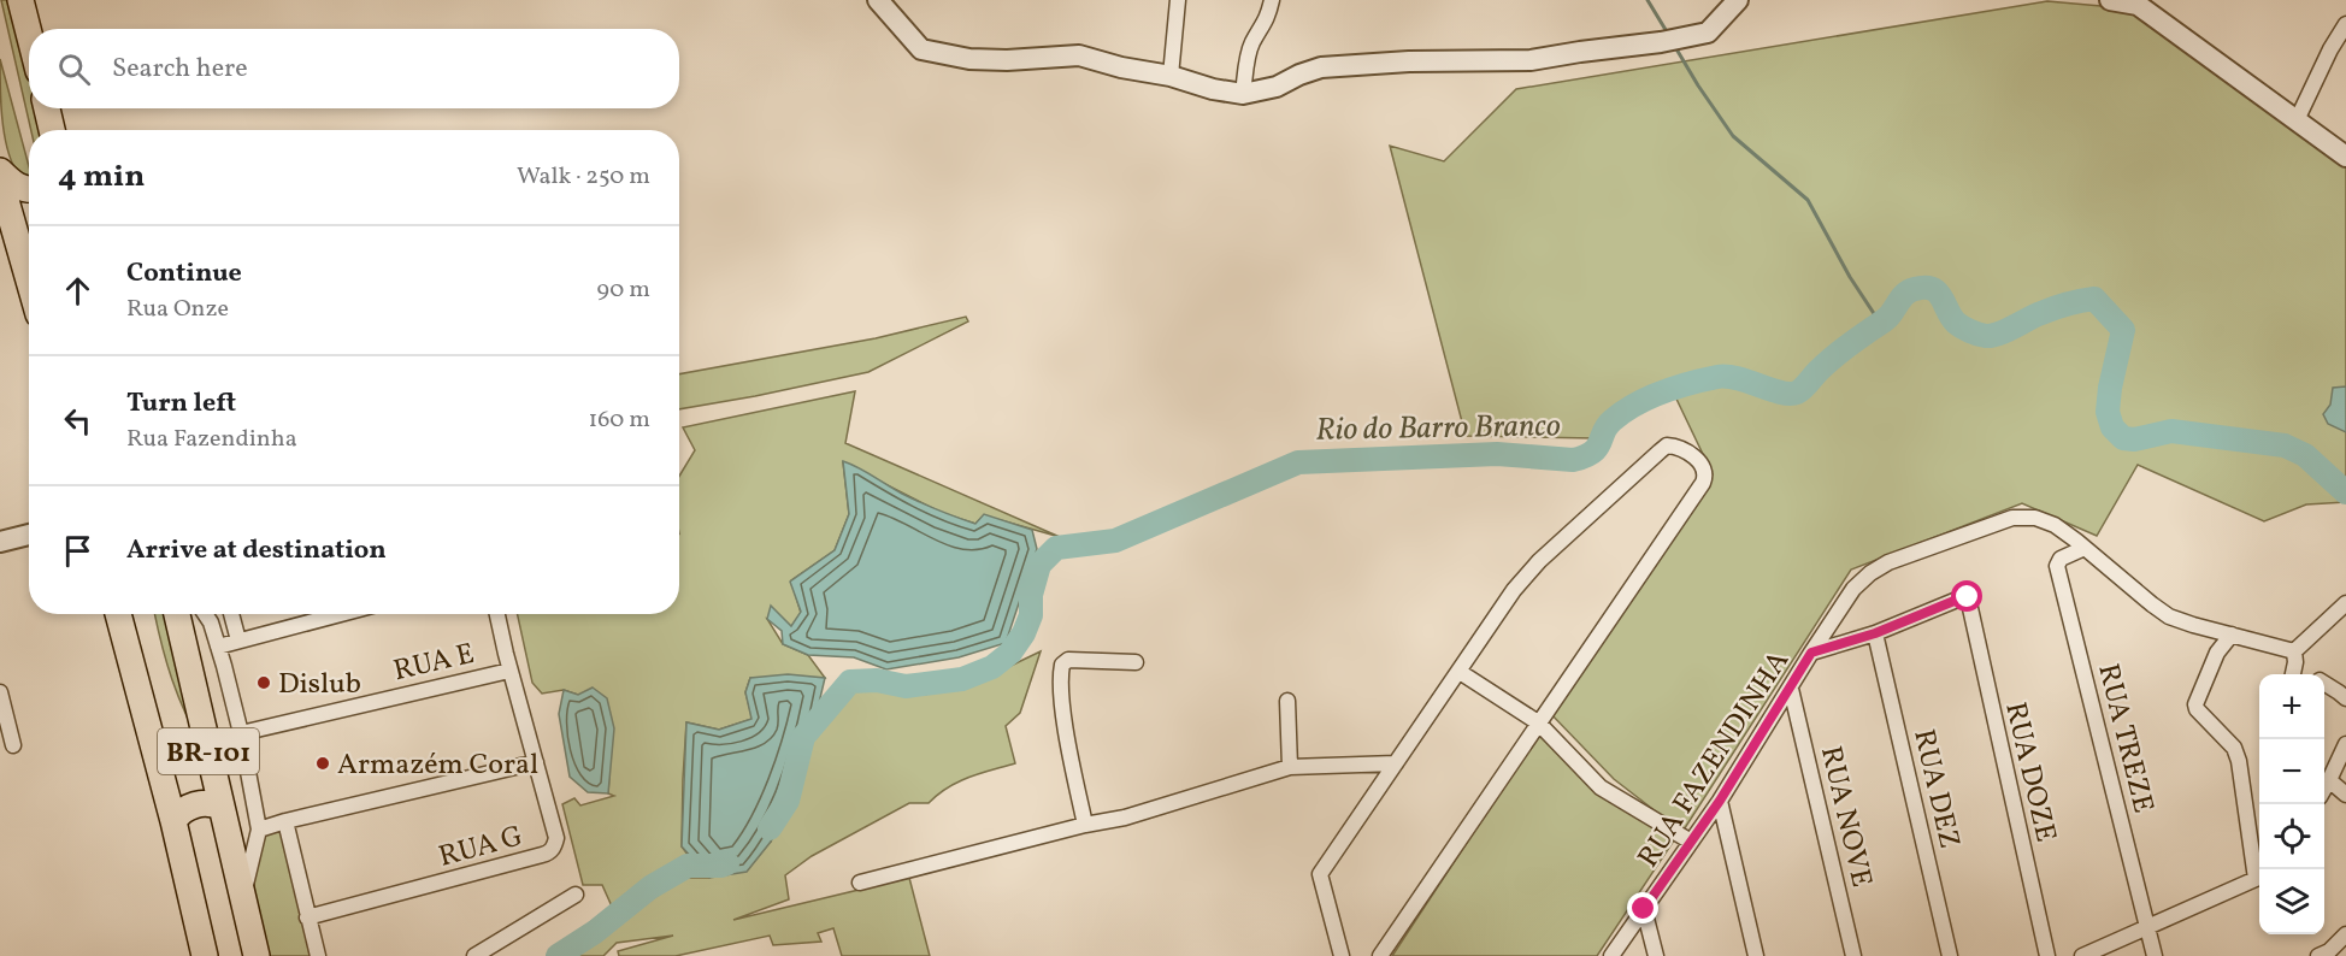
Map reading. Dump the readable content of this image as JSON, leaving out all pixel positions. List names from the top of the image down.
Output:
{
  "streets": {
    "highway": ["BR-101"],
    "street": [
      "RUA E",
      "RUA TREZE",
      "RUA FAZENDINHA",
      "RUA DOZE",
      "RUA DEZ",
      "RUA NOVE",
      "RUA G"
    ]
  },
  "crossings": [
    ["RUA E", "BR-101"],
    ["RUA E", "RUA G"],
    ["RUA TREZE", "RUA FAZENDINHA"],
    ["RUA FAZENDINHA", "RUA NOVE"],
    ["RUA DOZE", "RUA DEZ"]
  ],
  "water": ["Rio do Barro Branco"],
  "places": ["Dislub", "Armazém Coral"],
  "page": {
    "search": "Search here",
    "heading": ["4 min", "Walk · 250 m"],
    "list": [
      ["Continue", "Rua Onze", "90 m"],
      ["Turn left", "Rua Fazendinha", "160 m"],
      "Arrive at destination"
    ],
    "map_buttons": ["+", "−"]
  }
}
